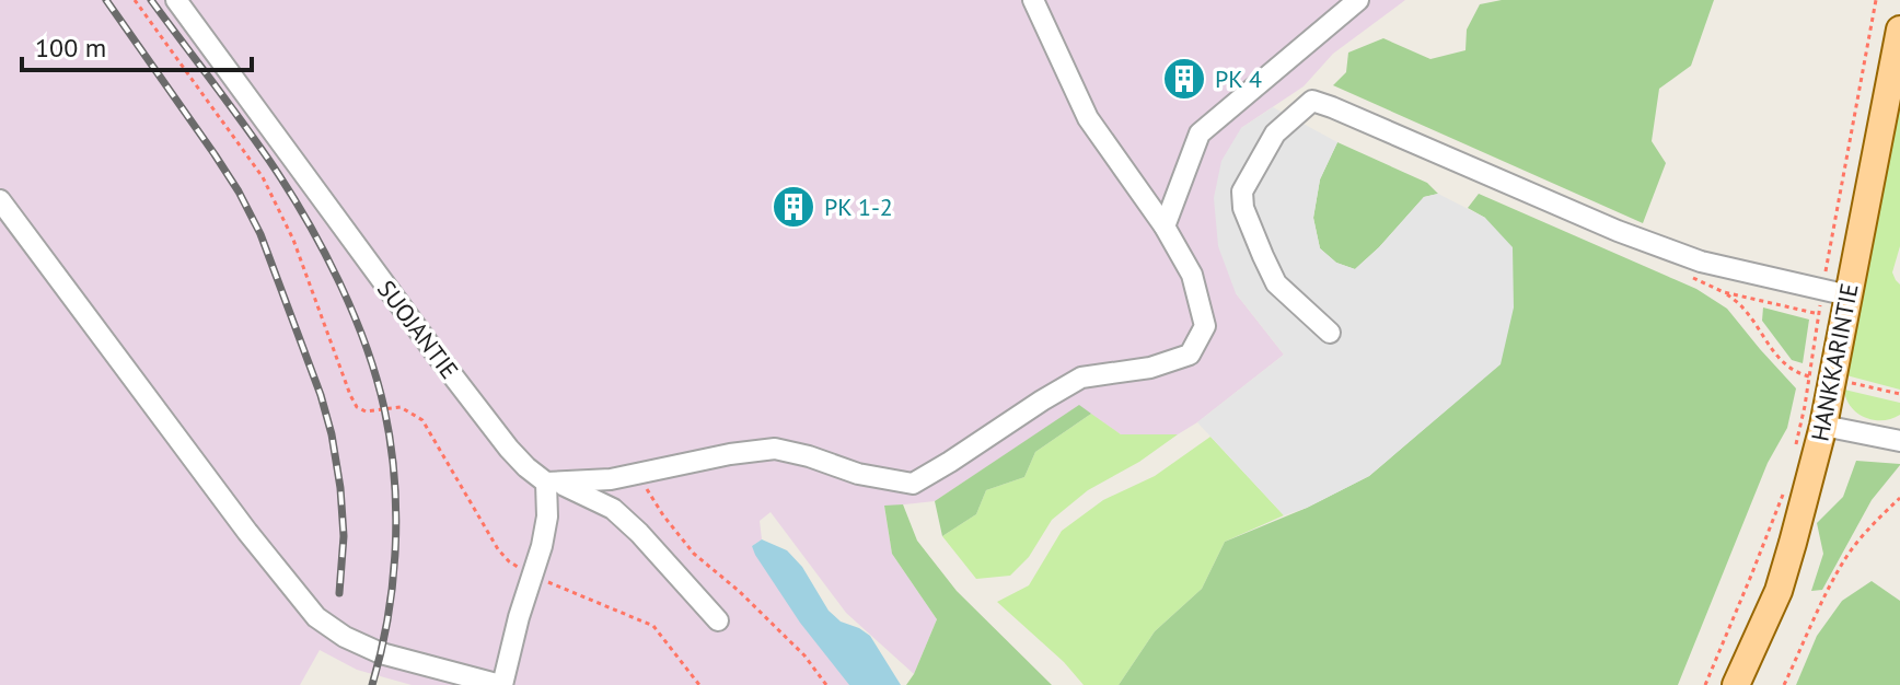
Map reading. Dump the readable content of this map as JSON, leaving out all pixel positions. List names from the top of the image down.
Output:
{
  "streets": {
    "main road": ["HANKKARINTIE"],
    "street": ["SUOJANTIE"]
  },
  "places": {
    "building": ["PK 4", "PK 1-2"]
  },
  "scale_bar": "100 m"
}
